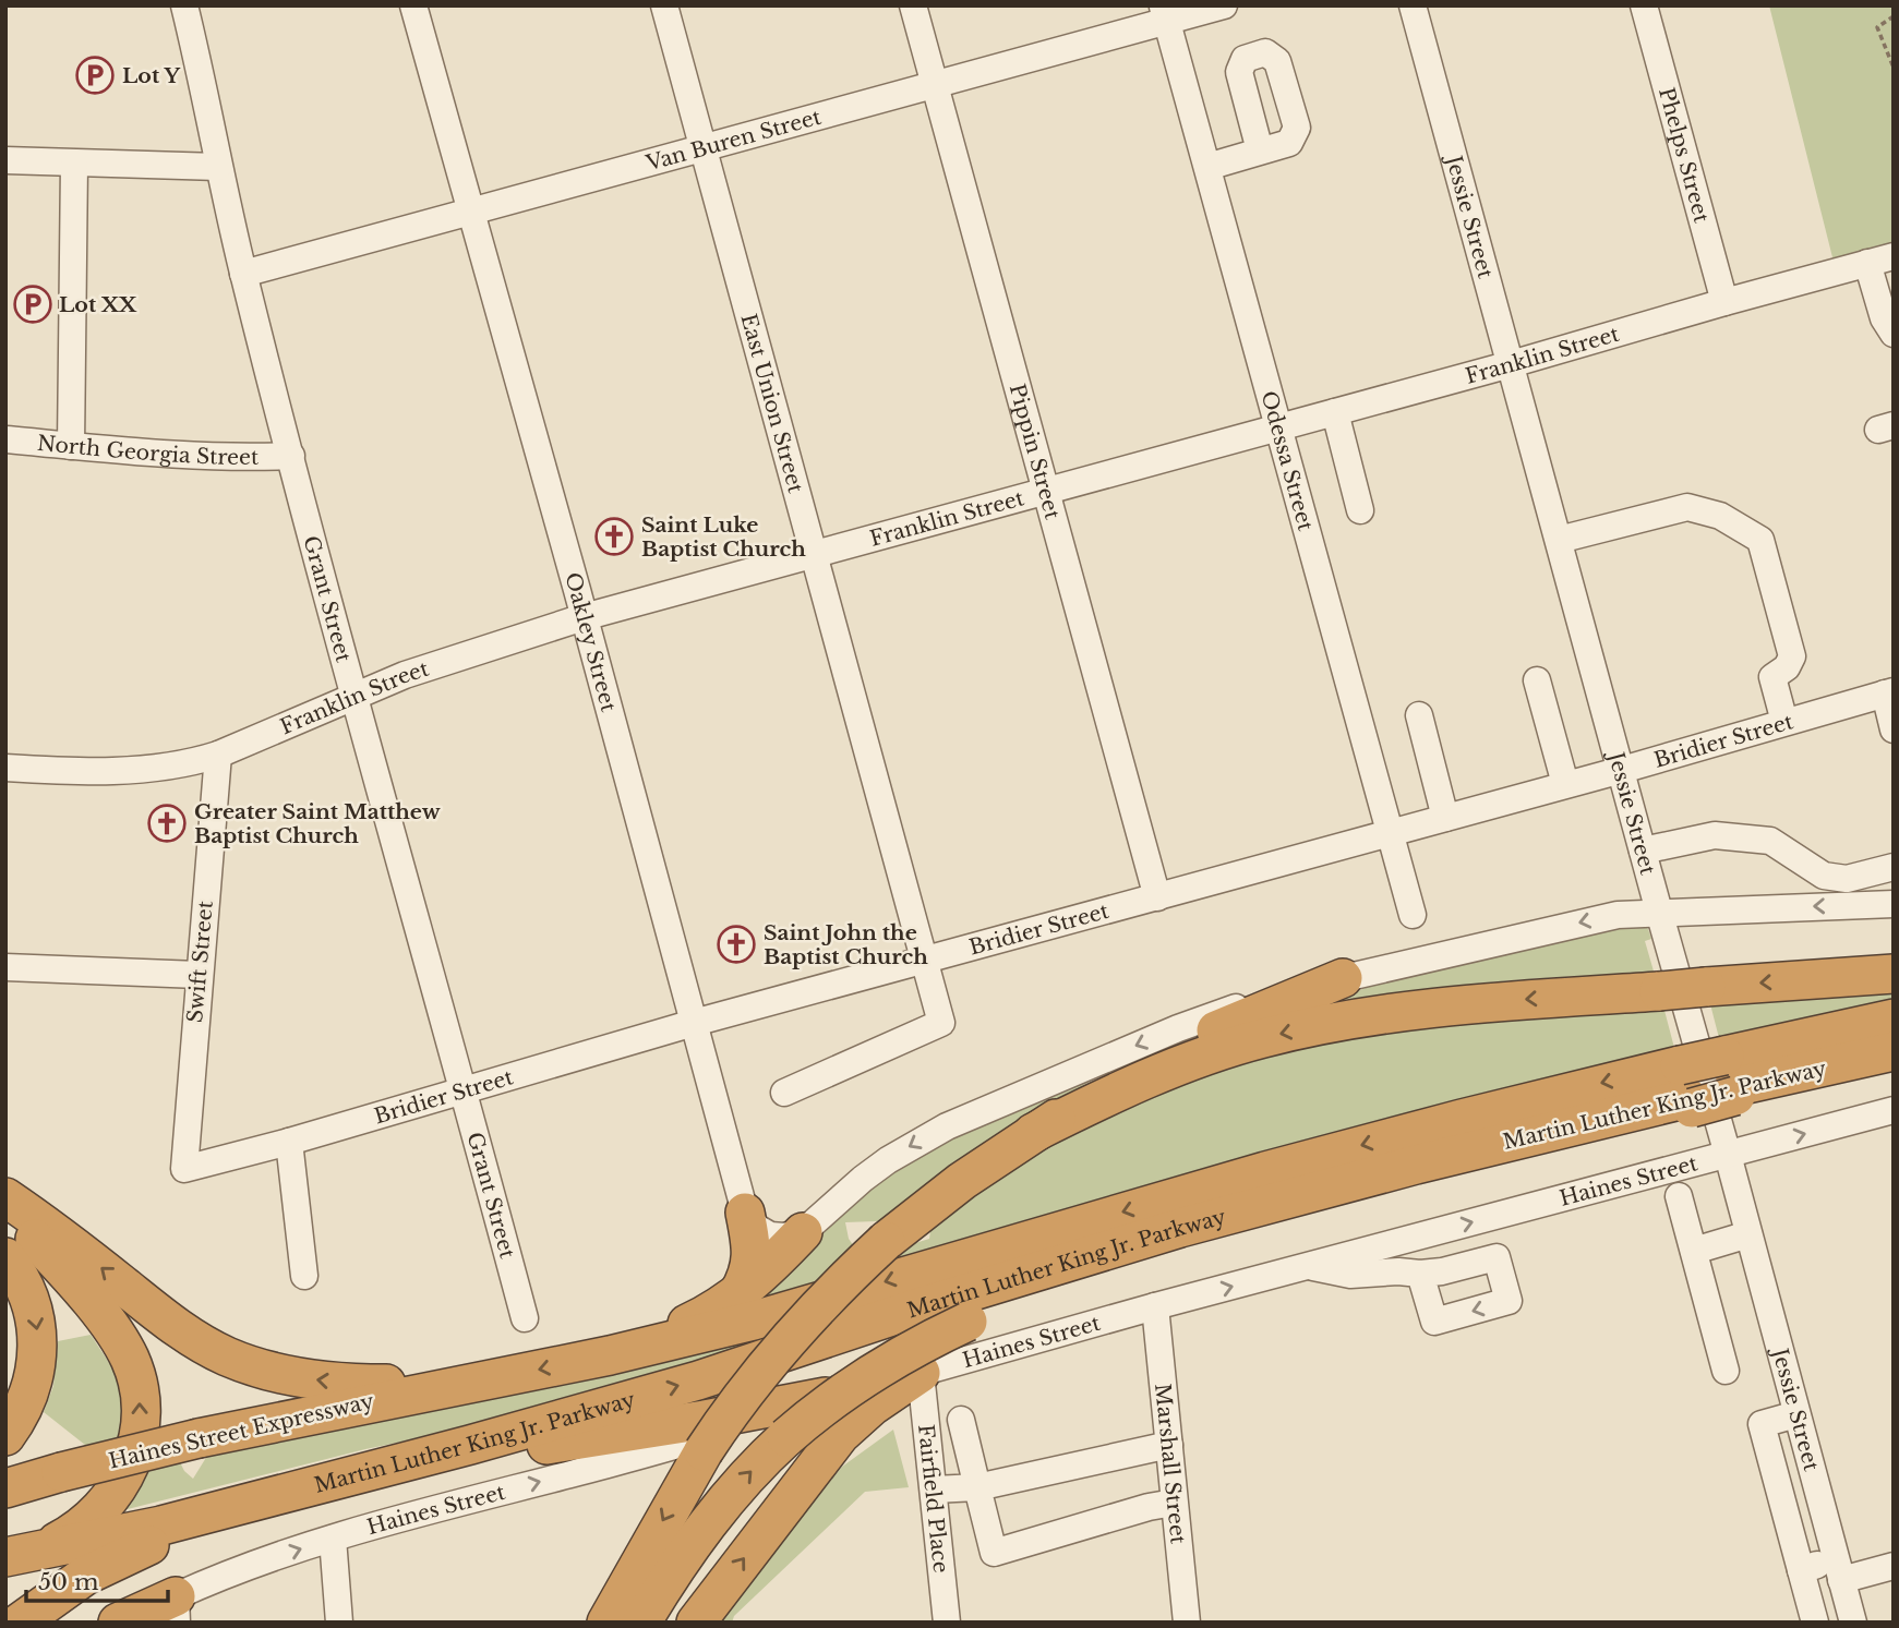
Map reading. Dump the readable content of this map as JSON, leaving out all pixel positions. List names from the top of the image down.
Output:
{
  "streets": {
    "highway": ["Martin Luther King Jr. Parkway", "Haines Street Expressway"],
    "street": [
      "Van Buren Street",
      "Phelps Street",
      "Jessie Street",
      "Franklin Street",
      "East Union Street",
      "North Georgia Street",
      "Pippin Street",
      "Odessa Street",
      "Grant Street",
      "Oakley Street",
      "Bridier Street",
      "Swift Street",
      "Haines Street",
      "Marshall Street",
      "Fairfield Place"
    ]
  },
  "crossings": [
    ["Van Buren Street", "East Union Street"],
    ["Van Buren Street", "Pippin Street"],
    ["Van Buren Street", "Odessa Street"],
    ["Van Buren Street", "Grant Street"],
    ["Van Buren Street", "Oakley Street"],
    ["Phelps Street", "Franklin Street"],
    ["Jessie Street", "Franklin Street"],
    ["Jessie Street", "Bridier Street"],
    ["Jessie Street", "Haines Street"],
    ["Franklin Street", "East Union Street"],
    ["Franklin Street", "Pippin Street"],
    ["Franklin Street", "Odessa Street"],
    ["Franklin Street", "Grant Street"],
    ["Franklin Street", "Oakley Street"],
    ["Franklin Street", "Swift Street"],
    ["East Union Street", "Bridier Street"],
    ["North Georgia Street", "Grant Street"],
    ["Pippin Street", "Bridier Street"],
    ["Odessa Street", "Bridier Street"],
    ["Grant Street", "Bridier Street"],
    ["Oakley Street", "Bridier Street"],
    ["Bridier Street", "Swift Street"],
    ["Martin Luther King Jr. Parkway", "Haines Street Expressway"],
    ["Haines Street", "Marshall Street"],
    ["Haines Street", "Fairfield Place"]
  ],
  "one_way": ["Haines Street"],
  "places": {
    "parking": ["Lot Y", "Lot XX"],
    "church": ["Saint Luke Baptist Church", "Greater Saint Matthew Baptist Church", "Saint John the Baptist Church"]
  },
  "scale_bar": "50 m"
}
